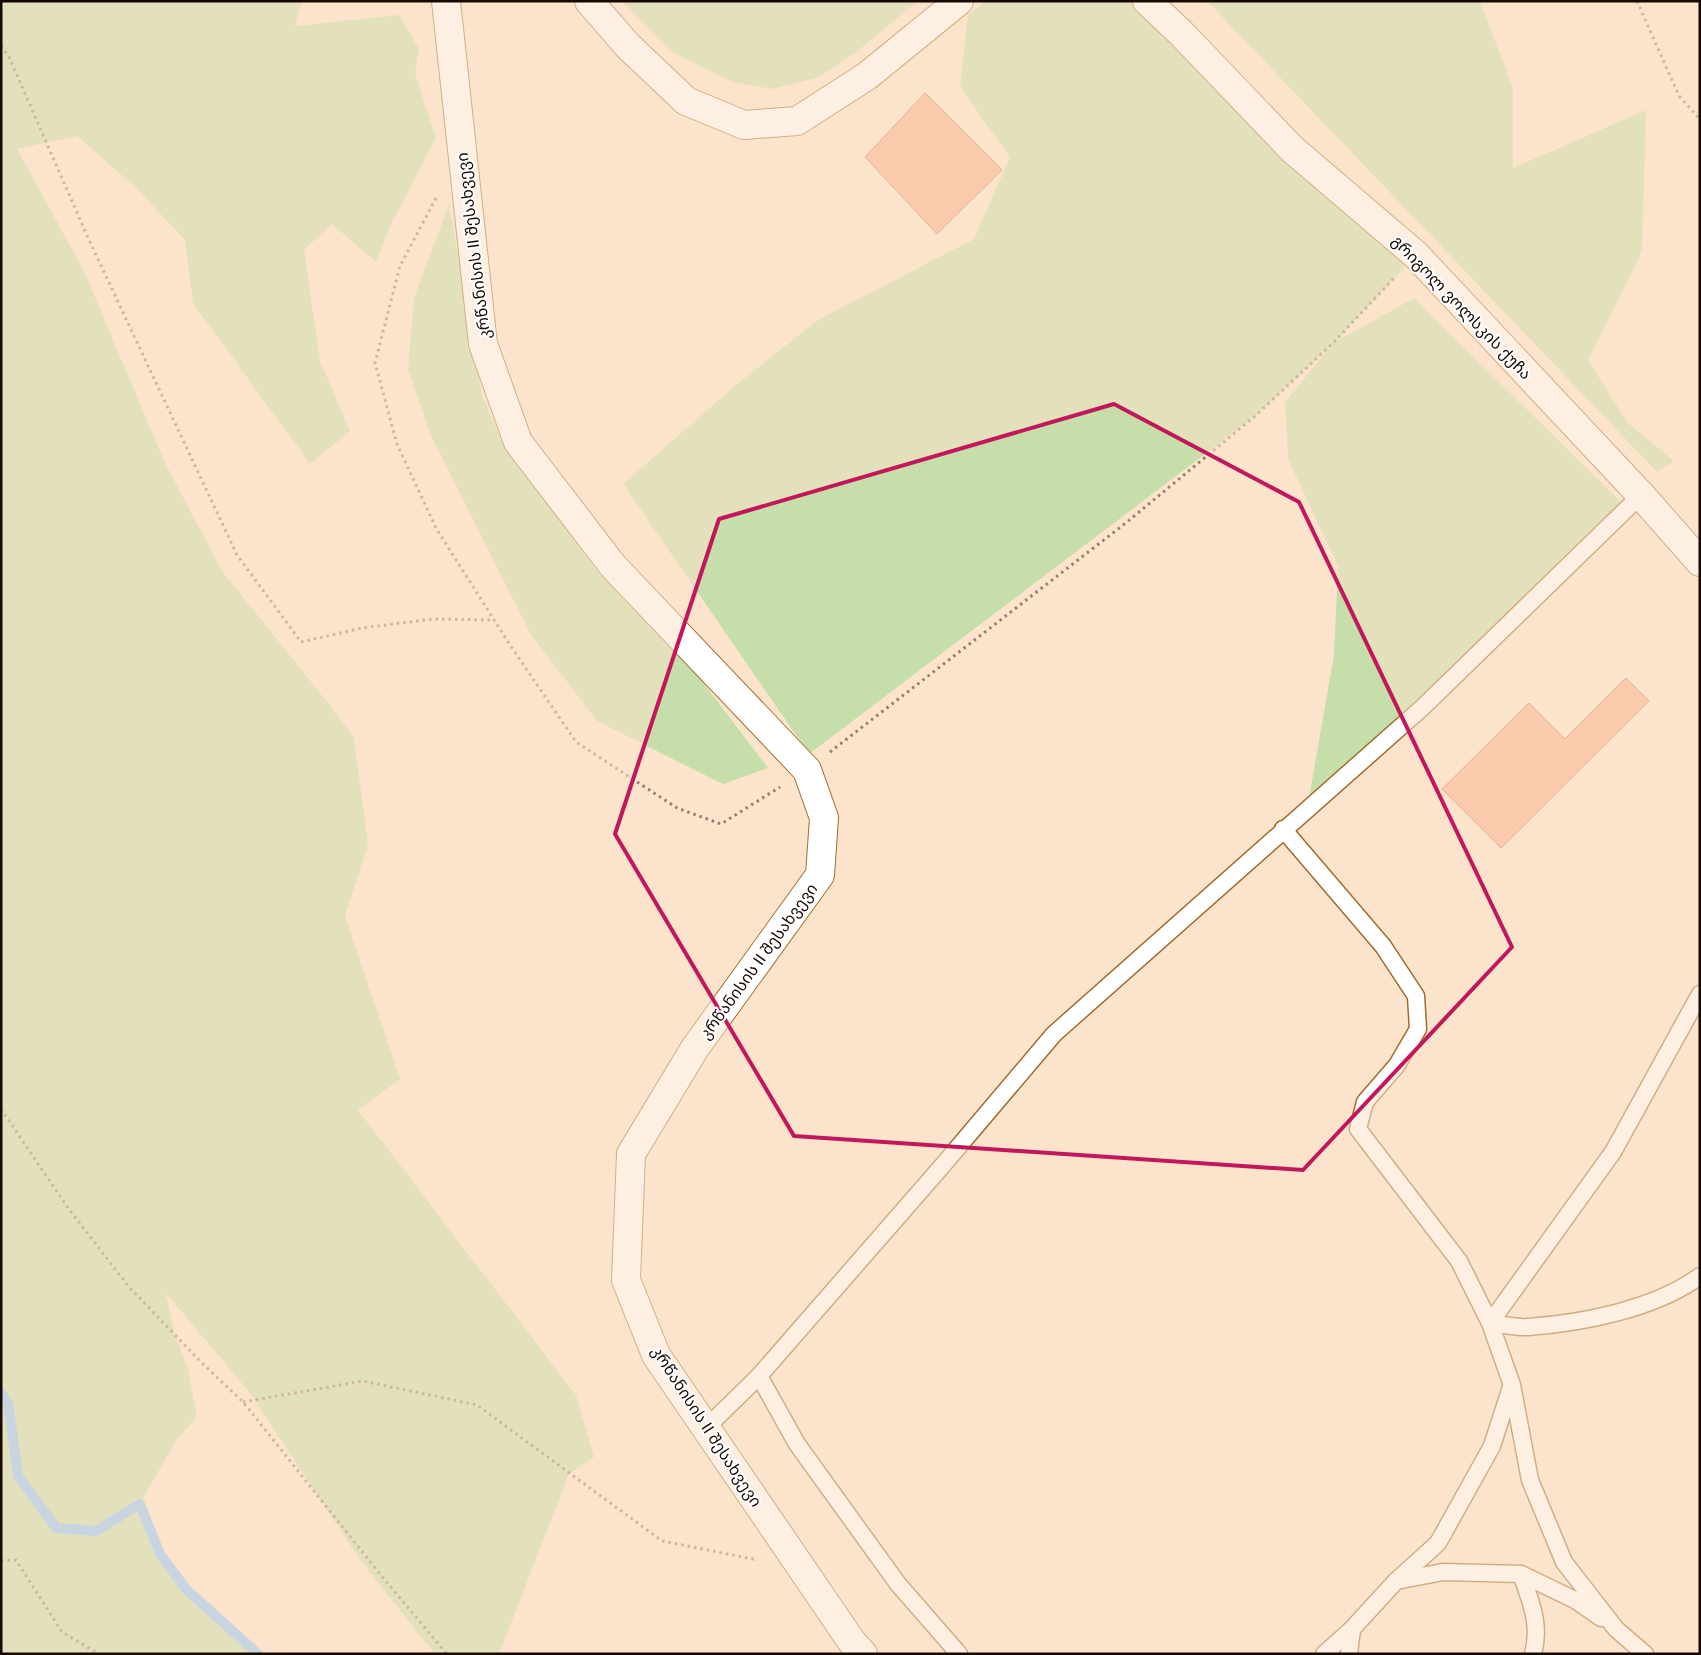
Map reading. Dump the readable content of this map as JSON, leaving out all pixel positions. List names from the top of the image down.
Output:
{
  "streets": {
    "street": ["კრწანისის II შესახვევი", "გრიგოლ ვოლსკის ქუჩა"]
  }
}
